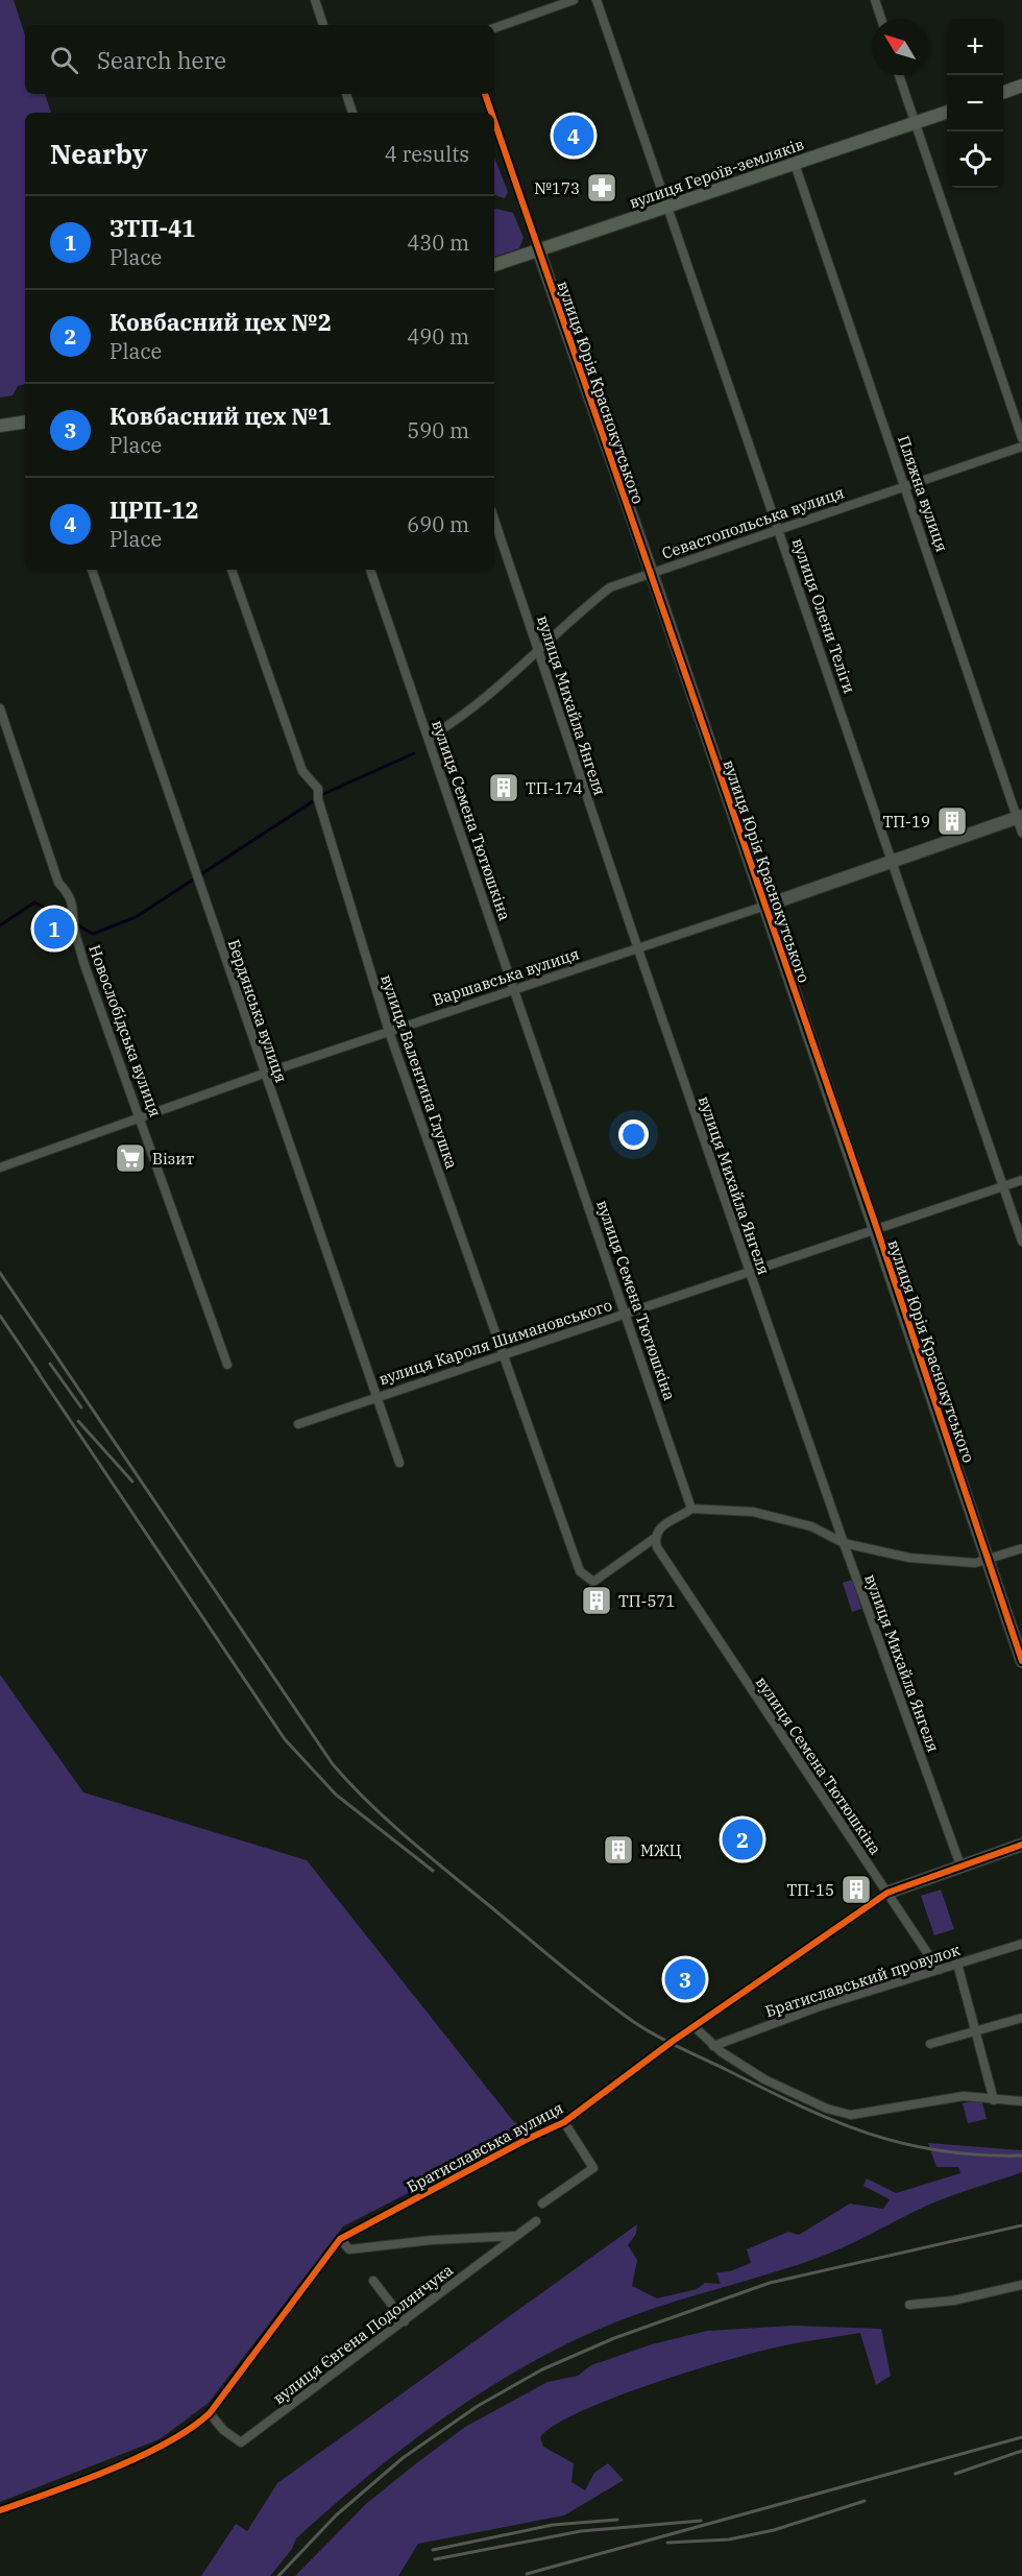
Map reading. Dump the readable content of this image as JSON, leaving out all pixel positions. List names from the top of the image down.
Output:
{
  "streets": {
    "main road": ["вулиця Героїв-земляків"],
    "street": [
      "вулиця Юрія Краснокутського",
      "Пляжна вулиця",
      "Севастопольська вулиця",
      "вулиця Олени Теліги",
      "вулиця Михайла Янгеля",
      "вулиця Семена Тютюшкіна",
      "Варшавська вулиця",
      "Бердянська вулиця",
      "Новослобідська вулиця",
      "вулиця Валентина Глушка",
      "вулиця Кароля Шимановського",
      "Братиславський провулок",
      "Братиславська вулиця",
      "вулиця Євгена Подолянчука"
    ]
  },
  "crossings": [
    ["вулиця Героїв-земляків", "вулиця Юрія Краснокутського"],
    ["вулиця Героїв-земляків", "Пляжна вулиця"],
    ["вулиця Героїв-земляків", "вулиця Олени Теліги"],
    ["вулиця Юрія Краснокутського", "Севастопольська вулиця"],
    ["вулиця Юрія Краснокутського", "Варшавська вулиця"],
    ["вулиця Юрія Краснокутського", "вулиця Кароля Шимановського"],
    ["Пляжна вулиця", "Севастопольська вулиця"],
    ["Пляжна вулиця", "Варшавська вулиця"],
    ["Севастопольська вулиця", "вулиця Олени Теліги"],
    ["Севастопольська вулиця", "вулиця Михайла Янгеля"],
    ["Севастопольська вулиця", "вулиця Семена Тютюшкіна"],
    ["вулиця Олени Теліги", "Варшавська вулиця"],
    ["вулиця Олени Теліги", "вулиця Кароля Шимановського"],
    ["вулиця Михайла Янгеля", "Варшавська вулиця"],
    ["вулиця Михайла Янгеля", "вулиця Кароля Шимановського"],
    ["вулиця Михайла Янгеля", "Братиславська вулиця"],
    ["вулиця Семена Тютюшкіна", "Варшавська вулиця"],
    ["вулиця Семена Тютюшкіна", "вулиця Валентина Глушка"],
    ["вулиця Семена Тютюшкіна", "вулиця Кароля Шимановського"],
    ["вулиця Семена Тютюшкіна", "Братиславський провулок"],
    ["вулиця Семена Тютюшкіна", "Братиславська вулиця"],
    ["Варшавська вулиця", "Бердянська вулиця"],
    ["Варшавська вулиця", "Новослобідська вулиця"],
    ["Варшавська вулиця", "вулиця Валентина Глушка"],
    ["Бердянська вулиця", "вулиця Кароля Шимановського"],
    ["вулиця Валентина Глушка", "вулиця Кароля Шимановського"],
    ["Братиславська вулиця", "вулиця Євгена Подолянчука"]
  ],
  "places": {
    "pharmacy": ["№173"],
    "building": [
      "ТП-174",
      "ТП-19",
      "ТП-571",
      "МЖЦ",
      "ТП-15"
    ],
    "supermarket": ["Візит"]
  },
  "north": "top left",
  "page": {
    "map_buttons": ["+", "−"],
    "search": "Search here",
    "pins": [
      "4",
      "1",
      "2",
      "3"
    ],
    "heading": ["Nearby", "4 results"],
    "list": [
      {
        "mark": "1",
        "name": "ЗТП-41",
        "note": "Place",
        "value": "430 m"
      },
      {
        "mark": "2",
        "name": "Ковбасний цех №2",
        "note": "Place",
        "value": "490 m"
      },
      {
        "mark": "3",
        "name": "Ковбасний цех №1",
        "note": "Place",
        "value": "590 m"
      },
      {
        "mark": "4",
        "name": "ЦРП-12",
        "note": "Place",
        "value": "690 m"
      }
    ]
  }
}
